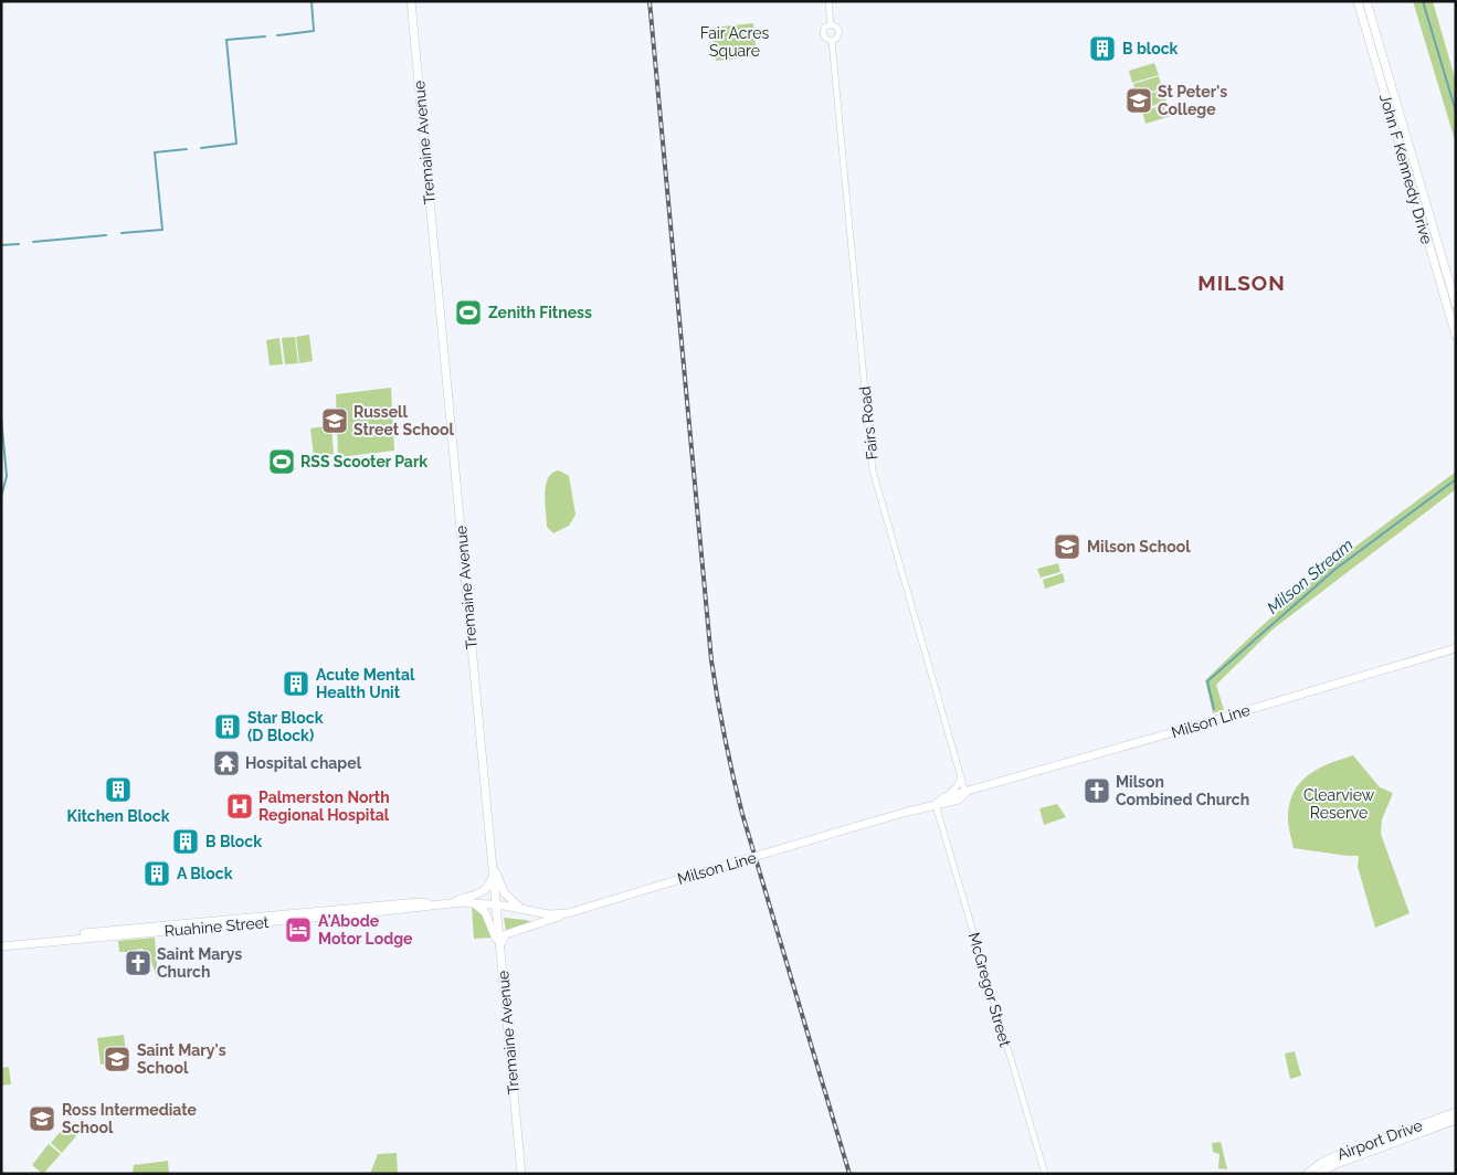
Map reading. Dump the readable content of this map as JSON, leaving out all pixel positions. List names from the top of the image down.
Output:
{
  "streets": {
    "main road": [
      "Tremaine Avenue",
      "John F Kennedy Drive",
      "Milson Line",
      "Ruahine Street",
      "Airport Drive"
    ],
    "street": ["Fairs Road", "McGregor Street"]
  },
  "crossings": [
    ["Tremaine Avenue", "Milson Line"],
    ["Tremaine Avenue", "Ruahine Street"],
    ["Fairs Road", "Milson Line"],
    ["Milson Line", "Ruahine Street"],
    ["Milson Line", "McGregor Street"]
  ],
  "districts": ["MILSON"],
  "water": ["Milson Stream"],
  "parks": ["Fair Acres Square", "Clearview Reserve"],
  "places": {
    "building": [
      "B block",
      "Acute Mental Health Unit",
      "Star Block (D Block)",
      "Kitchen Block",
      "B Block",
      "A Block"
    ],
    "school or university": [
      "St Peter's College",
      "Russell Street School",
      "Milson School",
      "Saint Mary's School",
      "Ross Intermediate School"
    ],
    "sports": ["Zenith Fitness", "RSS Scooter Park"],
    "temple": ["Hospital chapel"],
    "church": ["Milson Combined Church", "Saint Marys Church"],
    "hospital": ["Palmerston North Regional Hospital"],
    "hotel": ["A'Abode Motor Lodge"]
  }
}
